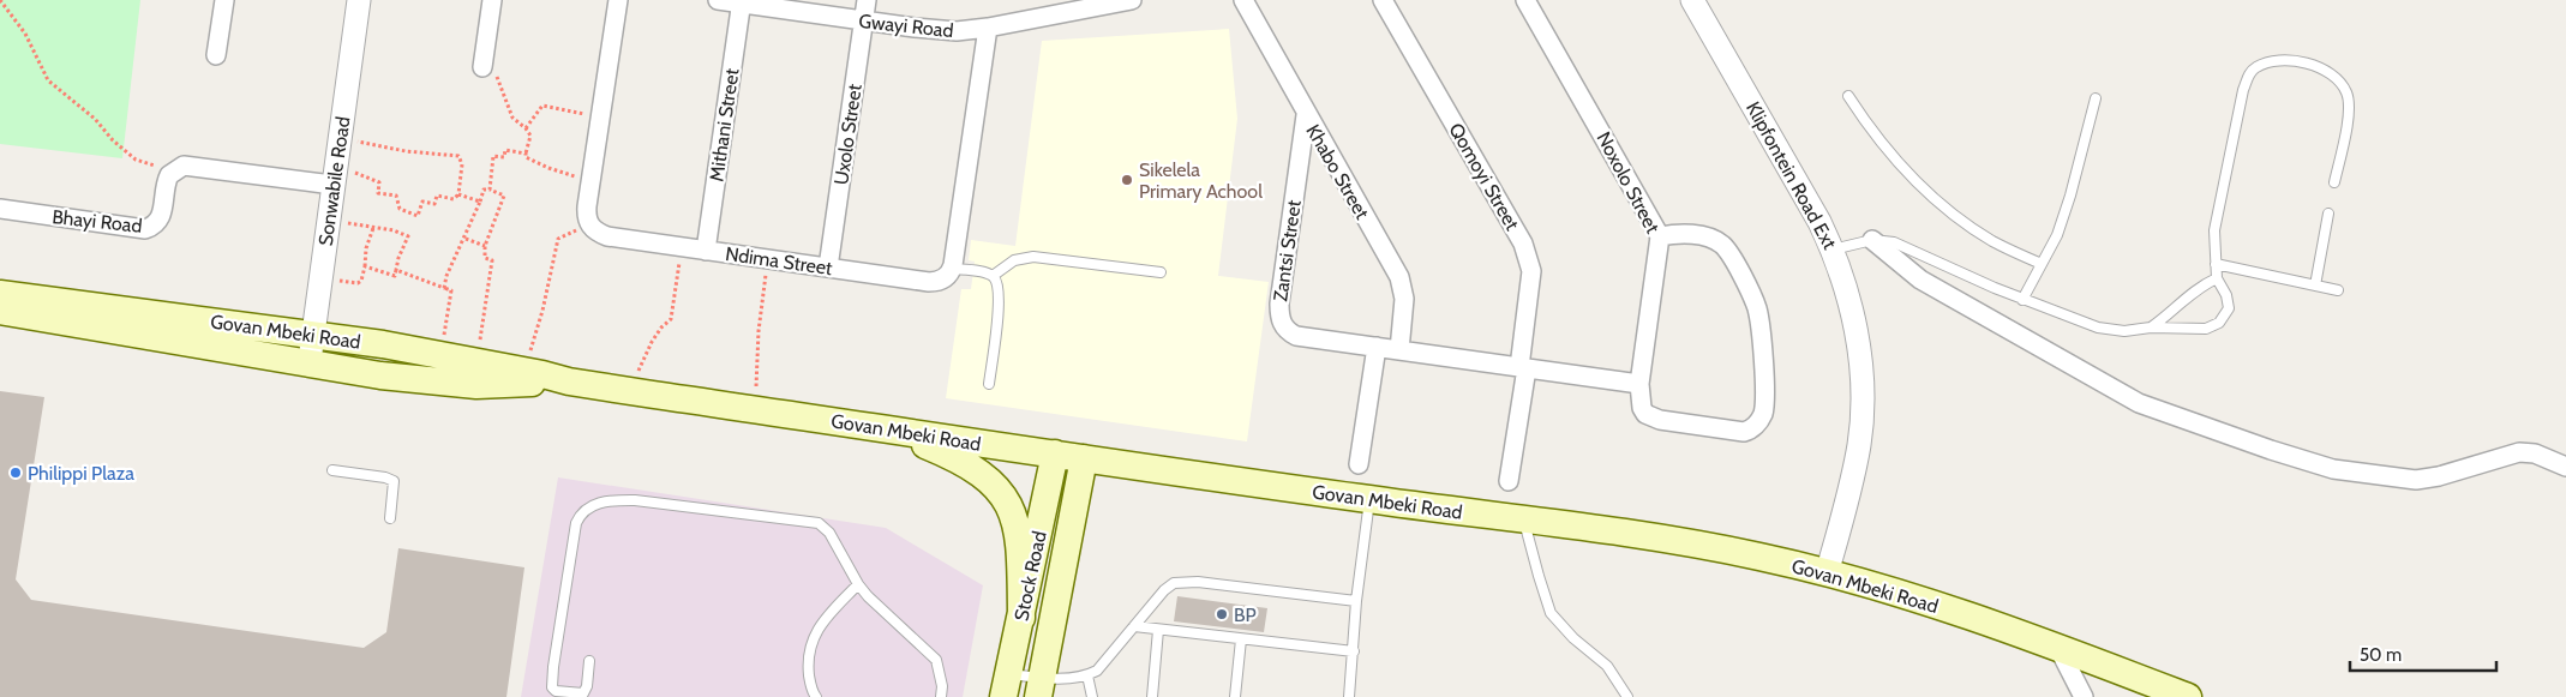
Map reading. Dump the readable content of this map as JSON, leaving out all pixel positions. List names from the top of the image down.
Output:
{
  "streets": {
    "main road": ["Govan Mbeki Road", "Stock Road"],
    "street": [
      "Gwayi Road",
      "Mithani Street",
      "Uxolo Street",
      "Khabo Street",
      "Klipfontein Road Ext",
      "Qomoyi Street",
      "Sonwabile Road",
      "Noxolo Street",
      "Bhayi Road",
      "Zantsi Street",
      "Ndima Street"
    ]
  },
  "crossings": [
    ["Gwayi Road", "Mithani Street"],
    ["Gwayi Road", "Uxolo Street"],
    ["Mithani Street", "Ndima Street"],
    ["Uxolo Street", "Ndima Street"],
    ["Khabo Street", "Zantsi Street"],
    ["Klipfontein Road Ext", "Govan Mbeki Road"],
    ["Qomoyi Street", "Zantsi Street"],
    ["Sonwabile Road", "Govan Mbeki Road"],
    ["Noxolo Street", "Zantsi Street"],
    ["Govan Mbeki Road", "Stock Road"]
  ],
  "places": ["Sikelela Primary Achool", "Philippi Plaza", "BP"],
  "scale_bar": "50 m"
}
